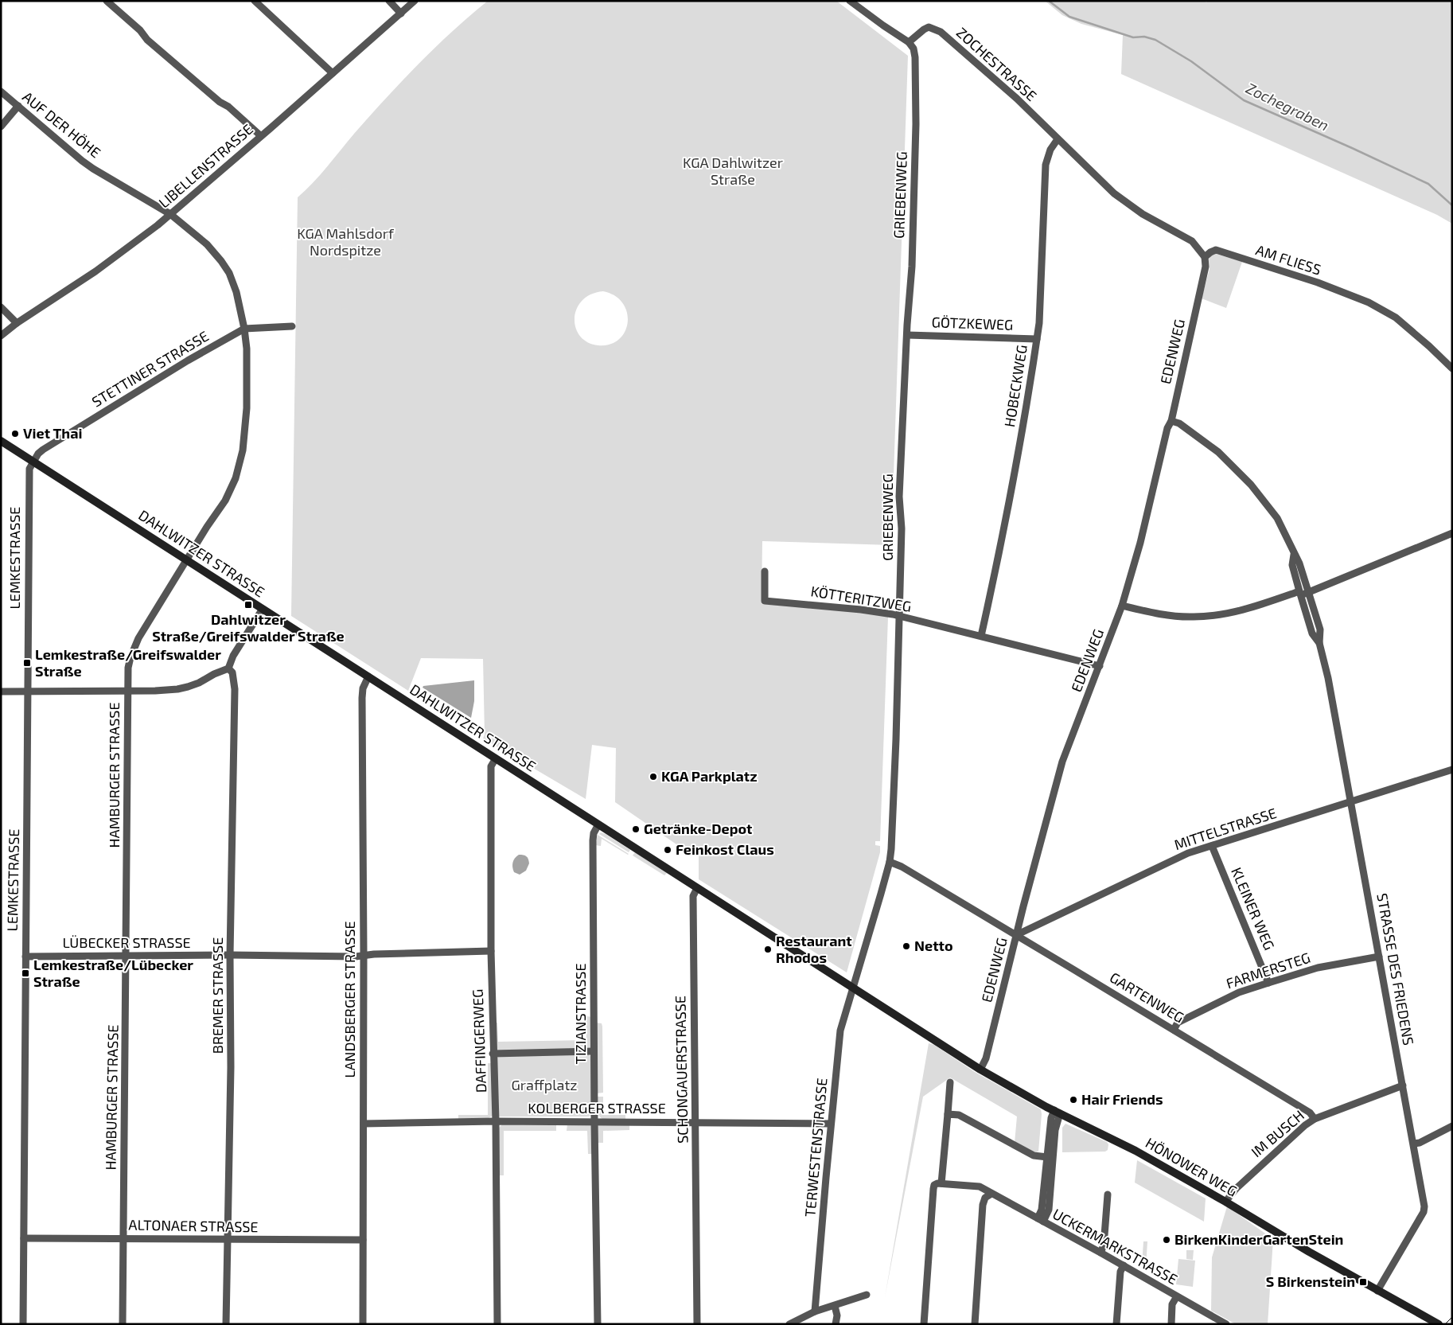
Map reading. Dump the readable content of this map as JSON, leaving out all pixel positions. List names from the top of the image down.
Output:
{
  "streets": {
    "main road": ["DAHLWITZER STRASSE", "HÖNOWER WEG"],
    "street": [
      "ZOCHESTRASSE",
      "AUF DER HÖHE",
      "LIBELLENSTRASSE",
      "GRIEBENWEG",
      "AM FLIESS",
      "GÖTZKEWEG",
      "EDENWEG",
      "STETTINER STRASSE",
      "HOBECKWEG",
      "LEMKESTRASSE",
      "KÖTTERITZWEG",
      "HAMBURGER STRASSE",
      "MITTELSTRASSE",
      "KLEINER WEG",
      "LÜBECKER STRASSE",
      "STRASSE DES FRIEDENS",
      "FARMERSTEG",
      "BREMER STRASSE",
      "GARTENWEG",
      "LANDSBERGER STRASSE",
      "TIZIANSTRASSE",
      "DAFFINGERWEG",
      "SCHONGAUERSTRASSE",
      "KOLBERGER STRASSE",
      "IM BUSCH",
      "TERWESTENSTRASSE",
      "ALTONAER STRASSE",
      "UCKERMARKSTRASSE"
    ]
  },
  "crossings": [
    ["ZOCHESTRASSE", "GRIEBENWEG"],
    ["ZOCHESTRASSE", "AM FLIESS"],
    ["ZOCHESTRASSE", "EDENWEG"],
    ["ZOCHESTRASSE", "HOBECKWEG"],
    ["AUF DER HÖHE", "LIBELLENSTRASSE"],
    ["AUF DER HÖHE", "HAMBURGER STRASSE"],
    ["GRIEBENWEG", "GÖTZKEWEG"],
    ["GRIEBENWEG", "DAHLWITZER STRASSE"],
    ["GRIEBENWEG", "KÖTTERITZWEG"],
    ["GRIEBENWEG", "GARTENWEG"],
    ["GRIEBENWEG", "TERWESTENSTRASSE"],
    ["AM FLIESS", "EDENWEG"],
    ["GÖTZKEWEG", "HOBECKWEG"],
    ["EDENWEG", "KÖTTERITZWEG"],
    ["EDENWEG", "MITTELSTRASSE"],
    ["EDENWEG", "STRASSE DES FRIEDENS"],
    ["EDENWEG", "GARTENWEG"],
    ["EDENWEG", "HÖNOWER WEG"],
    ["STETTINER STRASSE", "DAHLWITZER STRASSE"],
    ["STETTINER STRASSE", "LEMKESTRASSE"],
    ["STETTINER STRASSE", "HAMBURGER STRASSE"],
    ["HOBECKWEG", "KÖTTERITZWEG"],
    ["DAHLWITZER STRASSE", "LEMKESTRASSE"],
    ["DAHLWITZER STRASSE", "HAMBURGER STRASSE"],
    ["DAHLWITZER STRASSE", "LANDSBERGER STRASSE"],
    ["DAHLWITZER STRASSE", "TIZIANSTRASSE"],
    ["DAHLWITZER STRASSE", "DAFFINGERWEG"],
    ["DAHLWITZER STRASSE", "SCHONGAUERSTRASSE"],
    ["DAHLWITZER STRASSE", "TERWESTENSTRASSE"],
    ["DAHLWITZER STRASSE", "HÖNOWER WEG"],
    ["LEMKESTRASSE", "LÜBECKER STRASSE"],
    ["LEMKESTRASSE", "ALTONAER STRASSE"],
    ["HAMBURGER STRASSE", "LÜBECKER STRASSE"],
    ["HAMBURGER STRASSE", "ALTONAER STRASSE"],
    ["MITTELSTRASSE", "KLEINER WEG"],
    ["MITTELSTRASSE", "STRASSE DES FRIEDENS"],
    ["MITTELSTRASSE", "GARTENWEG"],
    ["KLEINER WEG", "FARMERSTEG"],
    ["LÜBECKER STRASSE", "BREMER STRASSE"],
    ["LÜBECKER STRASSE", "LANDSBERGER STRASSE"],
    ["LÜBECKER STRASSE", "DAFFINGERWEG"],
    ["STRASSE DES FRIEDENS", "FARMERSTEG"],
    ["STRASSE DES FRIEDENS", "IM BUSCH"],
    ["STRASSE DES FRIEDENS", "HÖNOWER WEG"],
    ["FARMERSTEG", "GARTENWEG"],
    ["BREMER STRASSE", "ALTONAER STRASSE"],
    ["GARTENWEG", "IM BUSCH"],
    ["LANDSBERGER STRASSE", "KOLBERGER STRASSE"],
    ["LANDSBERGER STRASSE", "ALTONAER STRASSE"],
    ["TIZIANSTRASSE", "KOLBERGER STRASSE"],
    ["DAFFINGERWEG", "KOLBERGER STRASSE"],
    ["SCHONGAUERSTRASSE", "KOLBERGER STRASSE"],
    ["KOLBERGER STRASSE", "TERWESTENSTRASSE"],
    ["IM BUSCH", "HÖNOWER WEG"]
  ],
  "water": ["Zochegraben"],
  "parks": ["KGA Dahlwitzer Straße", "KGA Mahlsdorf Nordspitze", "Graffplatz"],
  "places": {
    "other": [
      "Viet Thai",
      "KGA Parkplatz",
      "Getränke-Depot",
      "Feinkost Claus",
      "Netto",
      "Restaurant Rhodos",
      "Hair Friends",
      "BirkenKinderGartenStein"
    ],
    "transit": [
      "Dahlwitzer Straße/Greifswalder Straße",
      "Lemkestraße/Greifswalder Straße",
      "Lemkestraße/Lübecker Straße",
      "S Birkenstein"
    ]
  }
}
